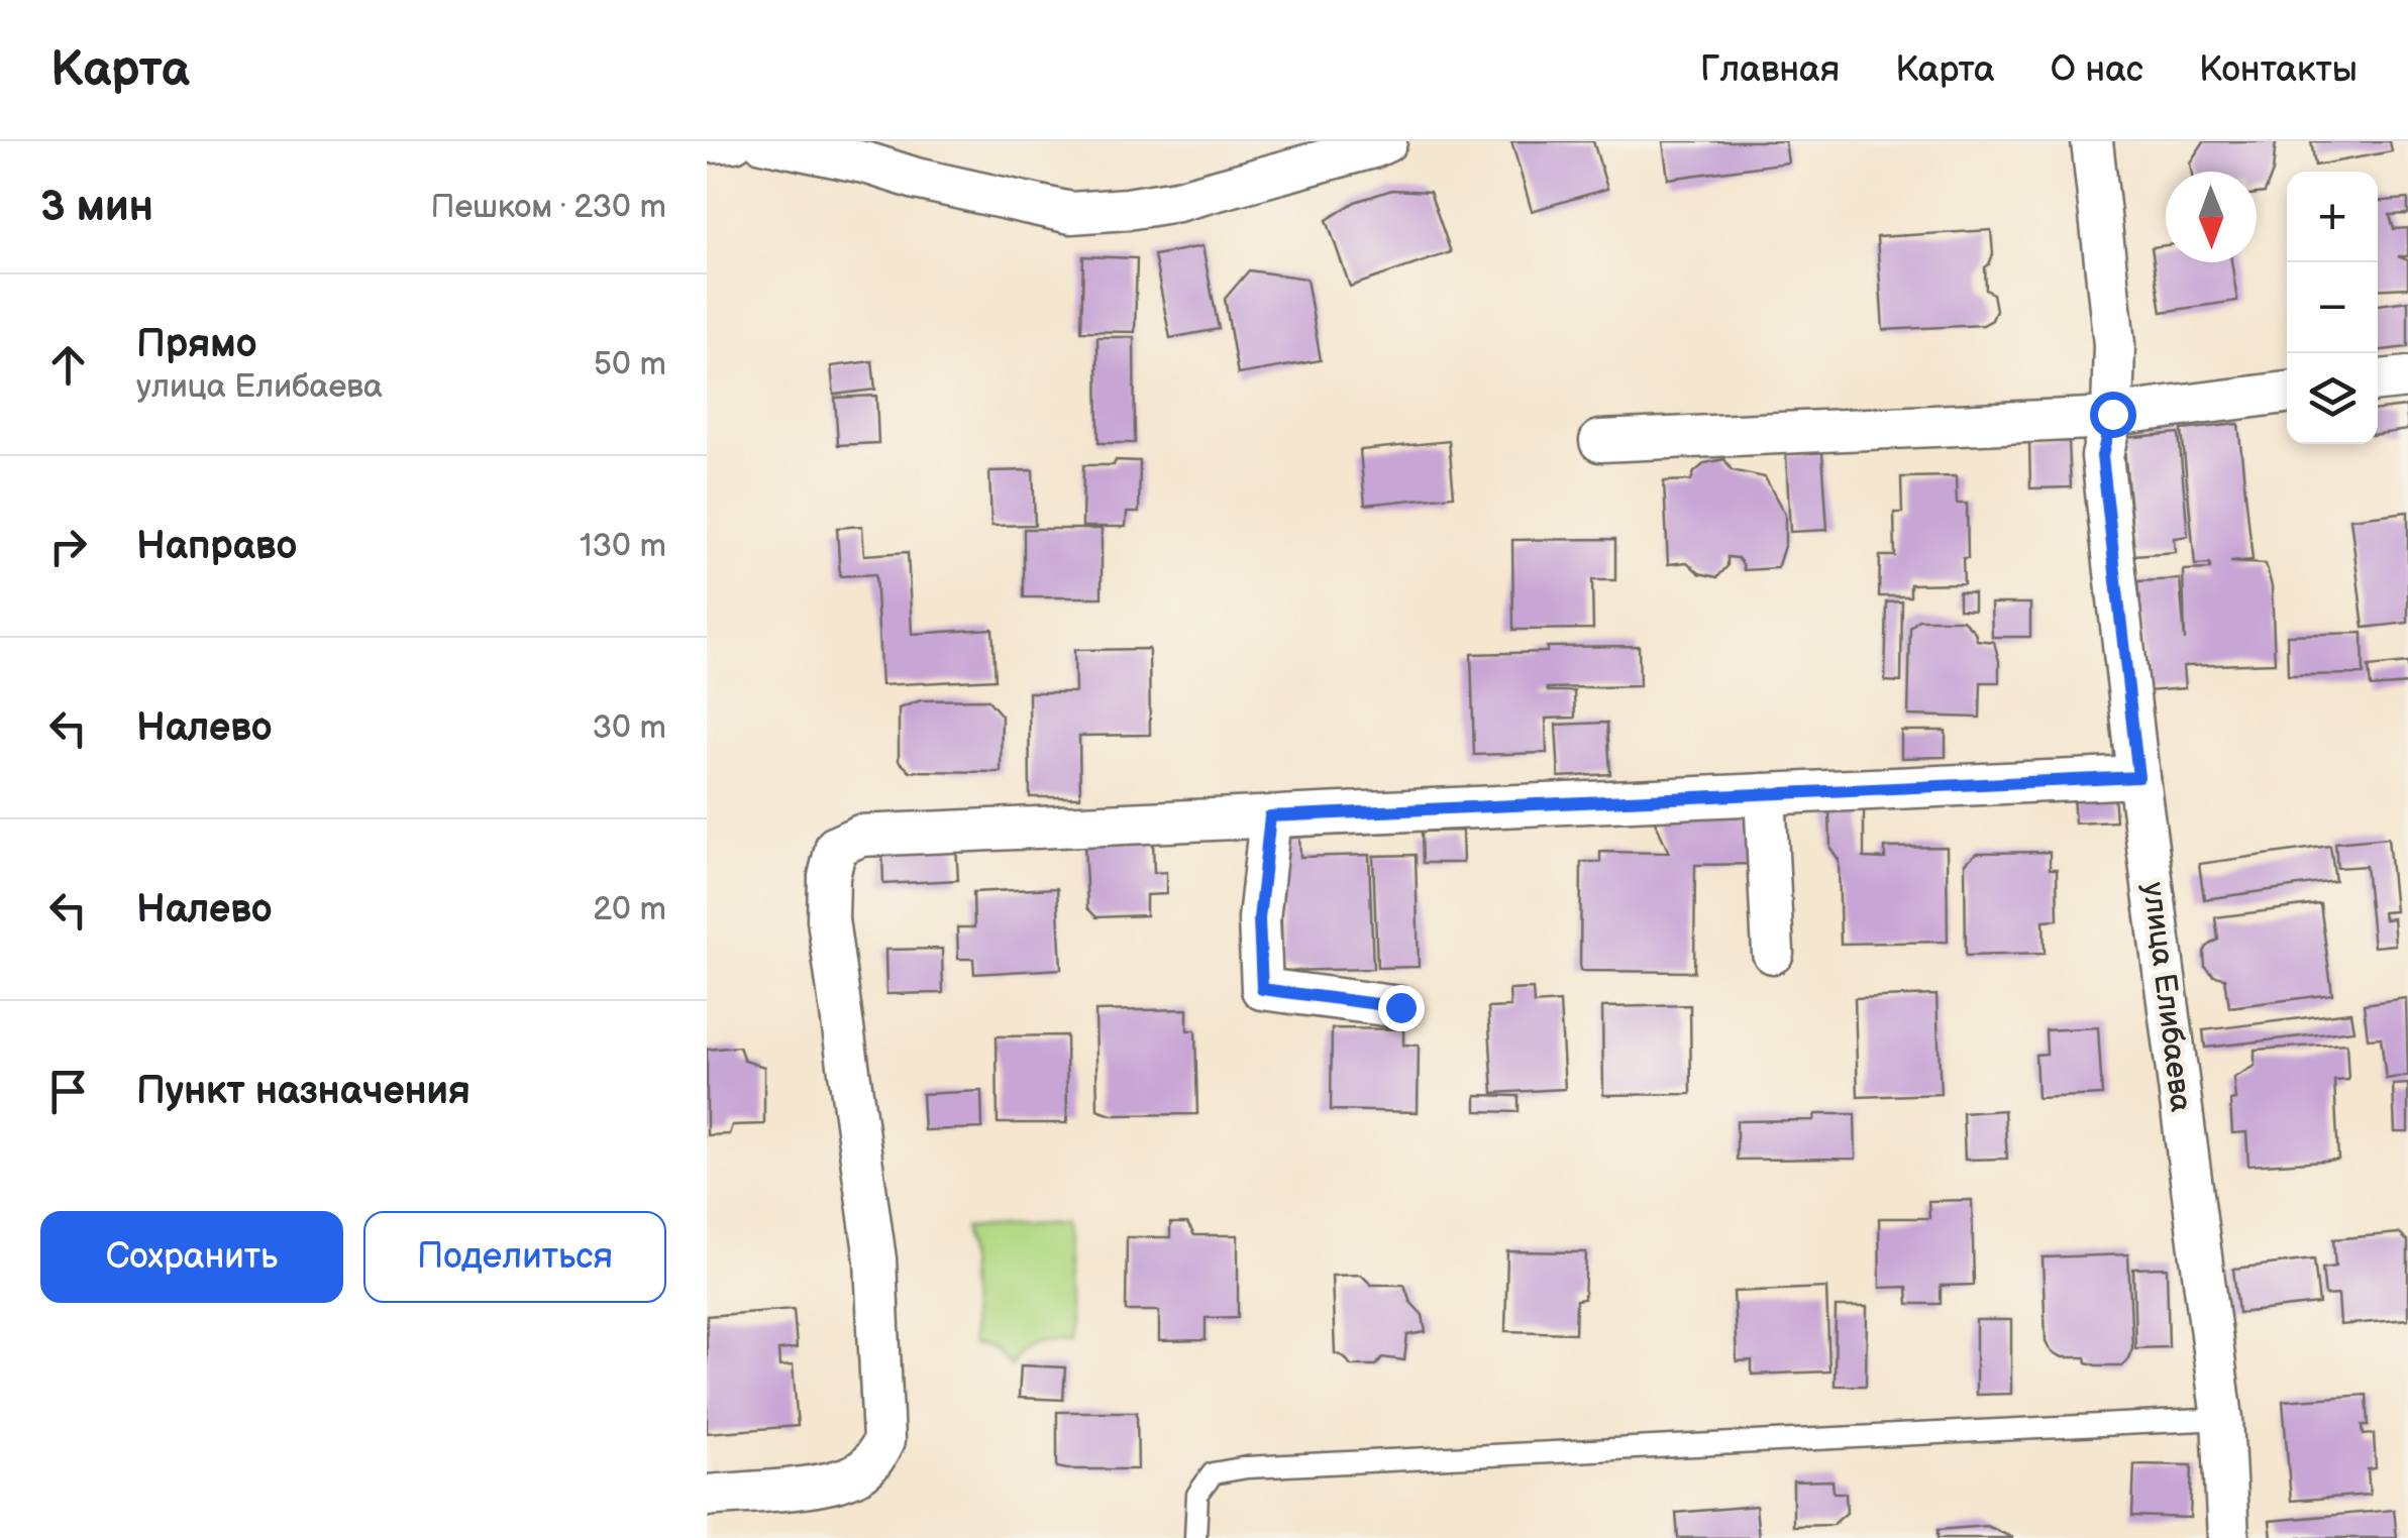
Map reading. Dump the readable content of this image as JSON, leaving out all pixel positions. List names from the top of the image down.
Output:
{
  "streets": {
    "street": ["улица Елибаева"]
  },
  "north": "bottom",
  "page": {
    "header": "Карта",
    "nav": [
      "Главная",
      "Карта",
      "О нас",
      "Контакты"
    ],
    "heading": ["3 мин", "Пешком · 230 m"],
    "map_buttons": ["+", "−"],
    "list": [
      ["Прямо", "улица Елибаева", "50 m"],
      ["Направо", "130 m"],
      ["Налево", "30 m"],
      ["Налево", "20 m"],
      "Пункт назначения"
    ],
    "buttons": ["Сохранить", "Поделиться"]
  }
}
